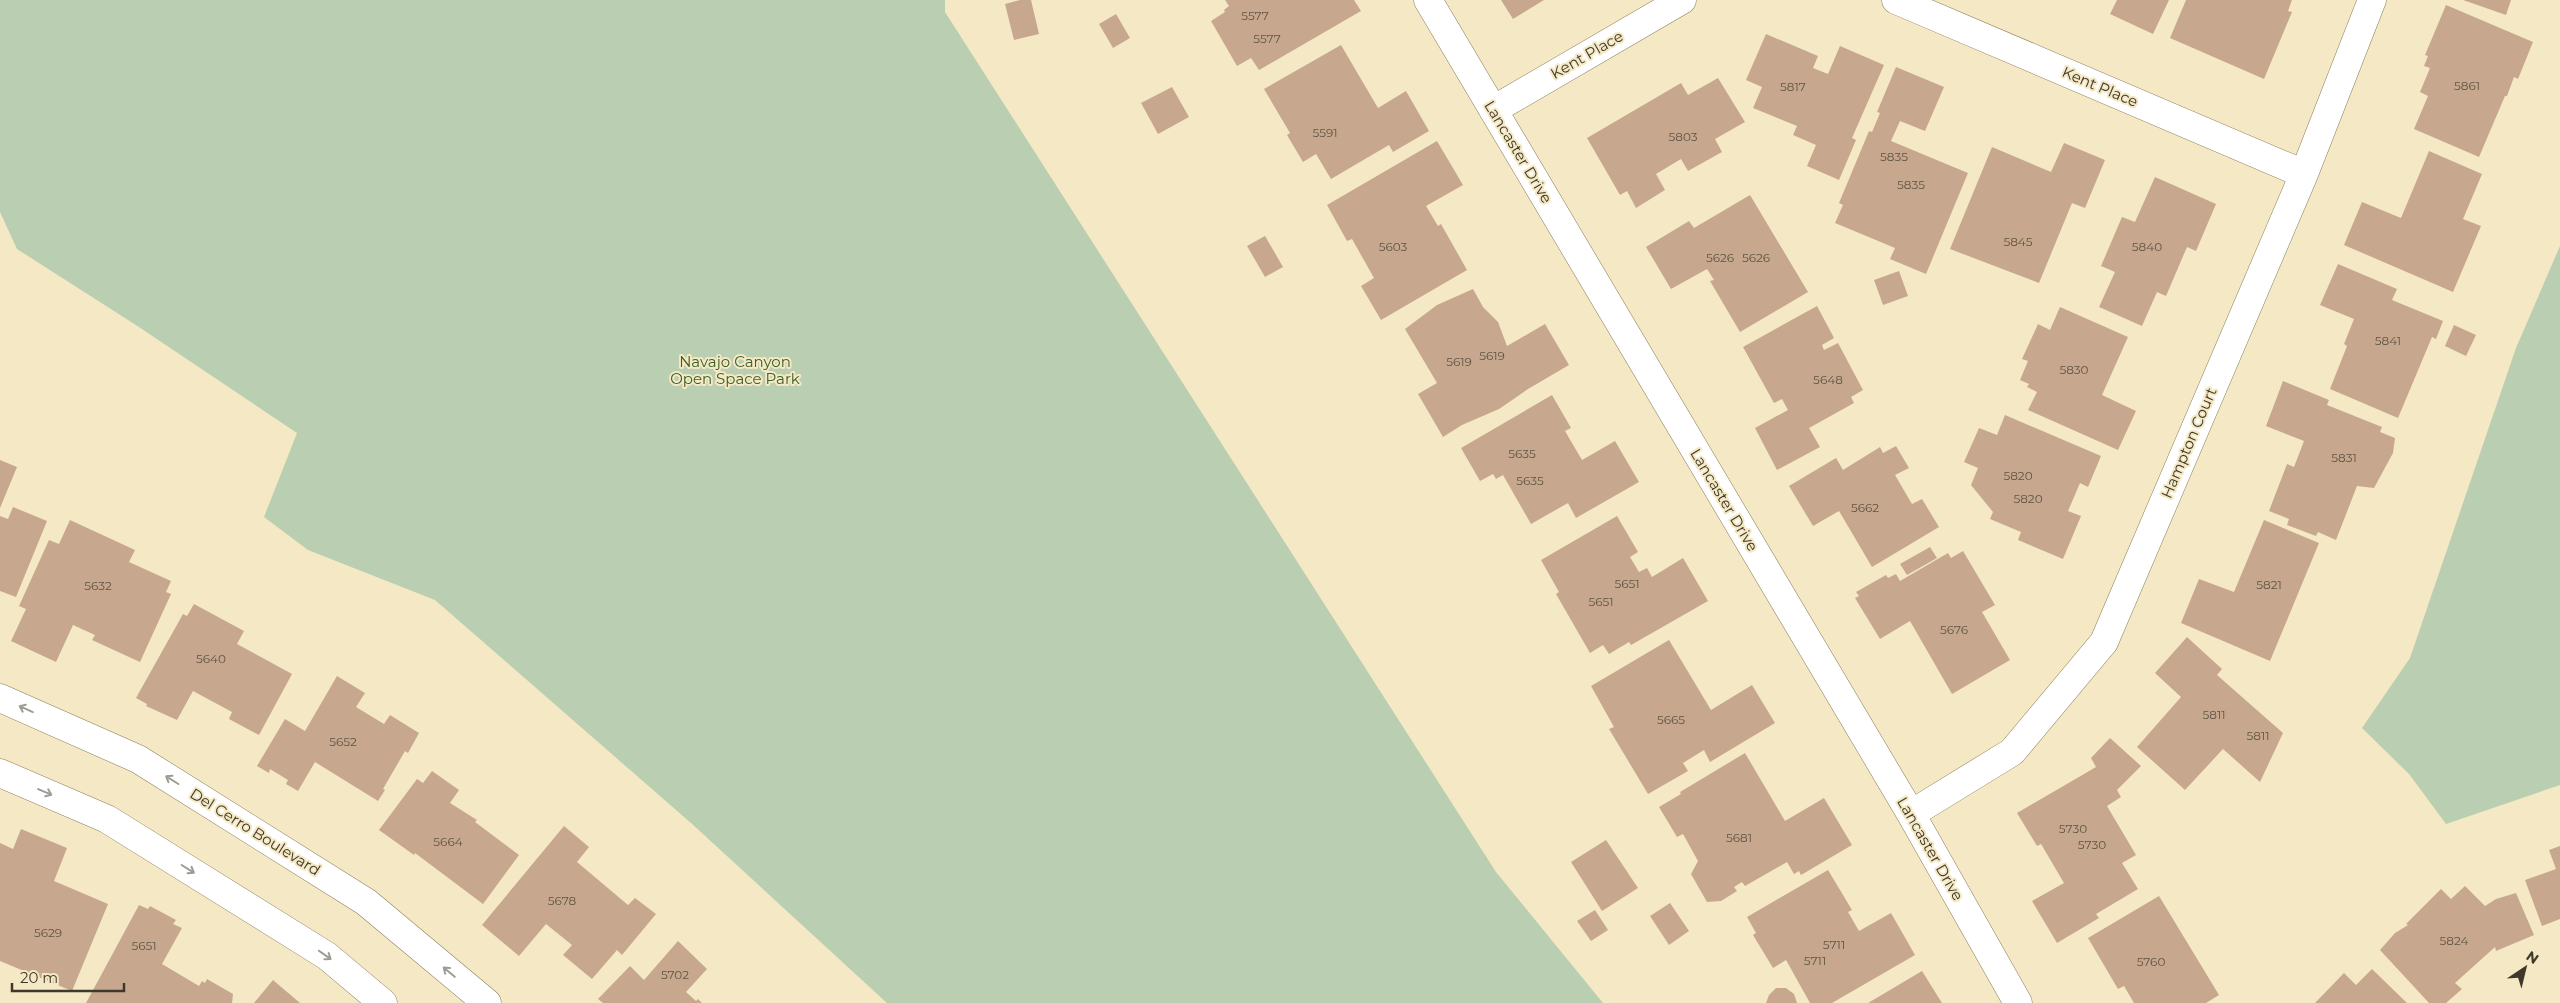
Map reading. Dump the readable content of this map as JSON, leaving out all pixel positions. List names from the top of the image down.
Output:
{
  "streets": {
    "street": [
      "Kent Place",
      "Lancaster Drive",
      "Hampton Court",
      "Del Cerro Boulevard"
    ]
  },
  "crossings": [
    ["Kent Place", "Lancaster Drive"],
    ["Kent Place", "Hampton Court"],
    ["Lancaster Drive", "Hampton Court"]
  ],
  "parks": ["Navajo Canyon Open Space Park"],
  "house_numbers": [
    "5577",
    "5577",
    "5861",
    "5817",
    "5591",
    "5803",
    "5835",
    "5835",
    "5845",
    "5603",
    "5840",
    "5626",
    "5626",
    "5841",
    "5619",
    "5619",
    "5830",
    "5648",
    "5635",
    "5831",
    "5820",
    "5635",
    "5820",
    "5662",
    "5651",
    "5821",
    "5632",
    "5651",
    "5676",
    "5640",
    "5811",
    "5665",
    "5811",
    "5652",
    "5730",
    "5681",
    "5664",
    "5730",
    "5678",
    "5629",
    "5824",
    "5711",
    "5651",
    "5711",
    "5760",
    "5702"
  ],
  "scale_bar": "20 m",
  "north": "top right"
}
